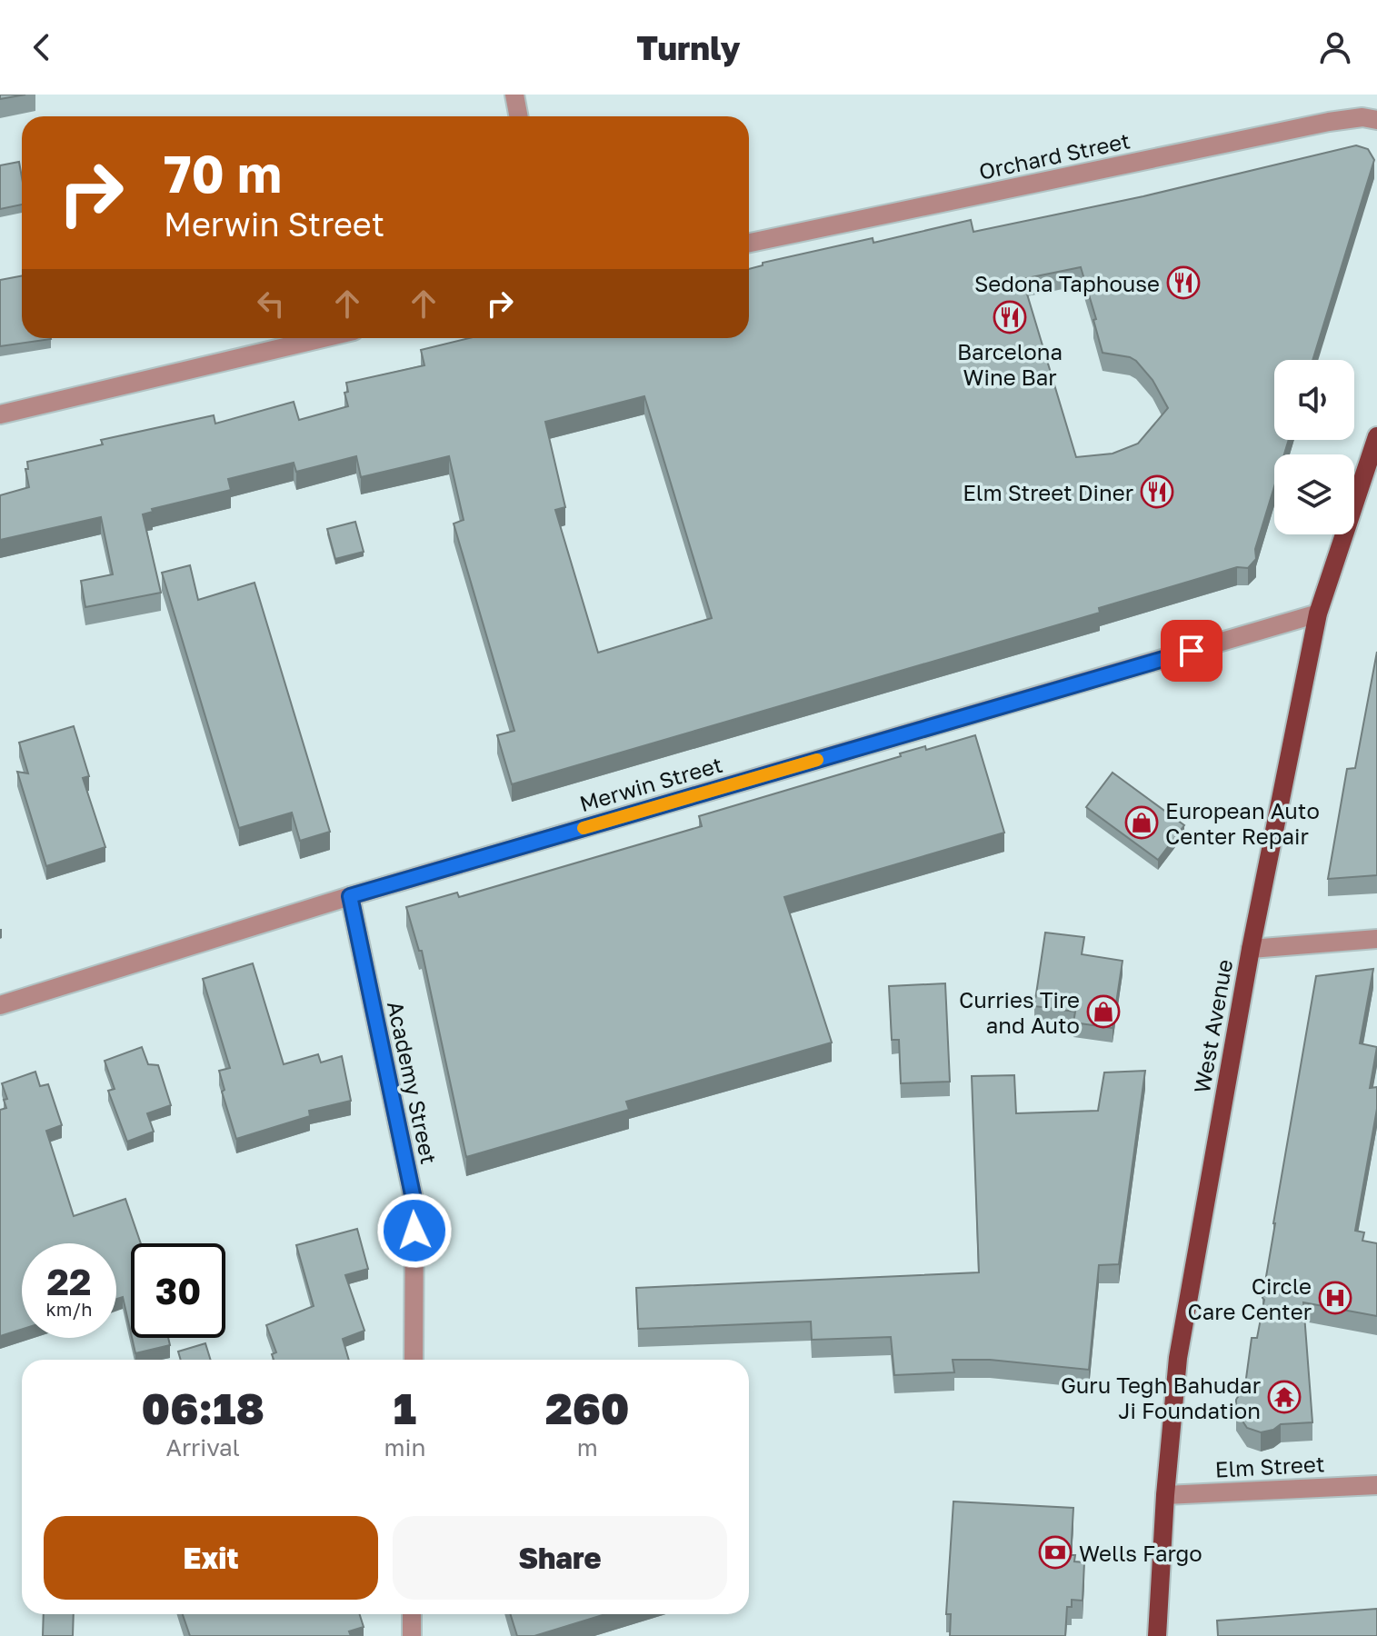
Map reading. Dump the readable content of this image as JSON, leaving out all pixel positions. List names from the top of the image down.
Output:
{
  "streets": {
    "main road": ["West Avenue"],
    "street": [
      "Orchard Street",
      "Merwin Street",
      "Academy Street",
      "Elm Street"
    ]
  },
  "crossings": [
    ["Merwin Street", "West Avenue"],
    ["Merwin Street", "Academy Street"],
    ["West Avenue", "Elm Street"]
  ],
  "places": {
    "restaurant": ["Sedona Taphouse", "Barcelona Wine Bar", "Elm Street Diner"],
    "shop": ["European Auto Center Repair", "Curries Tire and Auto"],
    "hospital": ["Circle Care Center"],
    "temple": ["Guru Tegh Bahudar Ji Foundation"],
    "bank": ["Wells Fargo"]
  },
  "page": {
    "header": "Turnly",
    "turn": ["70 m", "Merwin Street"],
    "speed": "22 km/h",
    "limit": "30",
    "eta": [
      "06:18",
      "Arrival",
      "1",
      "min",
      "260",
      "m"
    ],
    "buttons": ["Exit", "Share"]
  }
}
